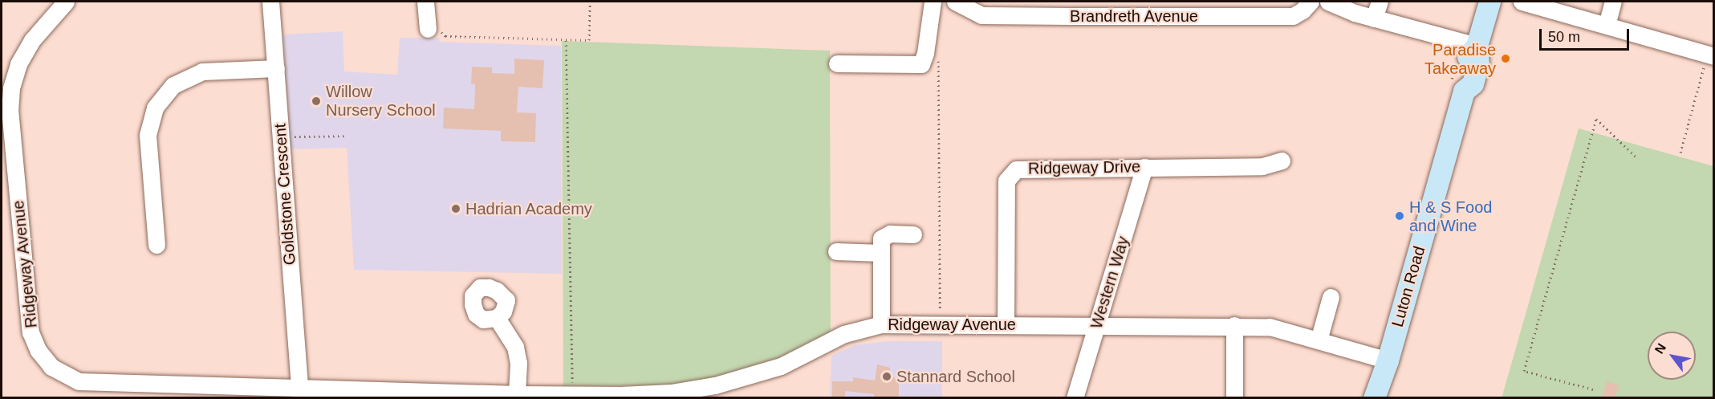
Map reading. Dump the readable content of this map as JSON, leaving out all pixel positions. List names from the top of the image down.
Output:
{
  "streets": {
    "main road": ["Luton Road"],
    "street": [
      "Brandreth Avenue",
      "Ridgeway Drive",
      "Goldstone Crescent",
      "Ridgeway Avenue",
      "Western Way"
    ]
  },
  "crossings": [
    ["Ridgeway Drive", "Ridgeway Avenue"],
    ["Ridgeway Drive", "Western Way"],
    ["Goldstone Crescent", "Ridgeway Avenue"],
    ["Ridgeway Avenue", "Western Way"],
    ["Ridgeway Avenue", "Luton Road"]
  ],
  "places": [
    "Paradise Takeaway",
    "Willow Nursery School",
    "Hadrian Academy",
    "H & S Food and Wine",
    "Stannard School"
  ],
  "scale_bar": "50 m",
  "north": "top left"
}
